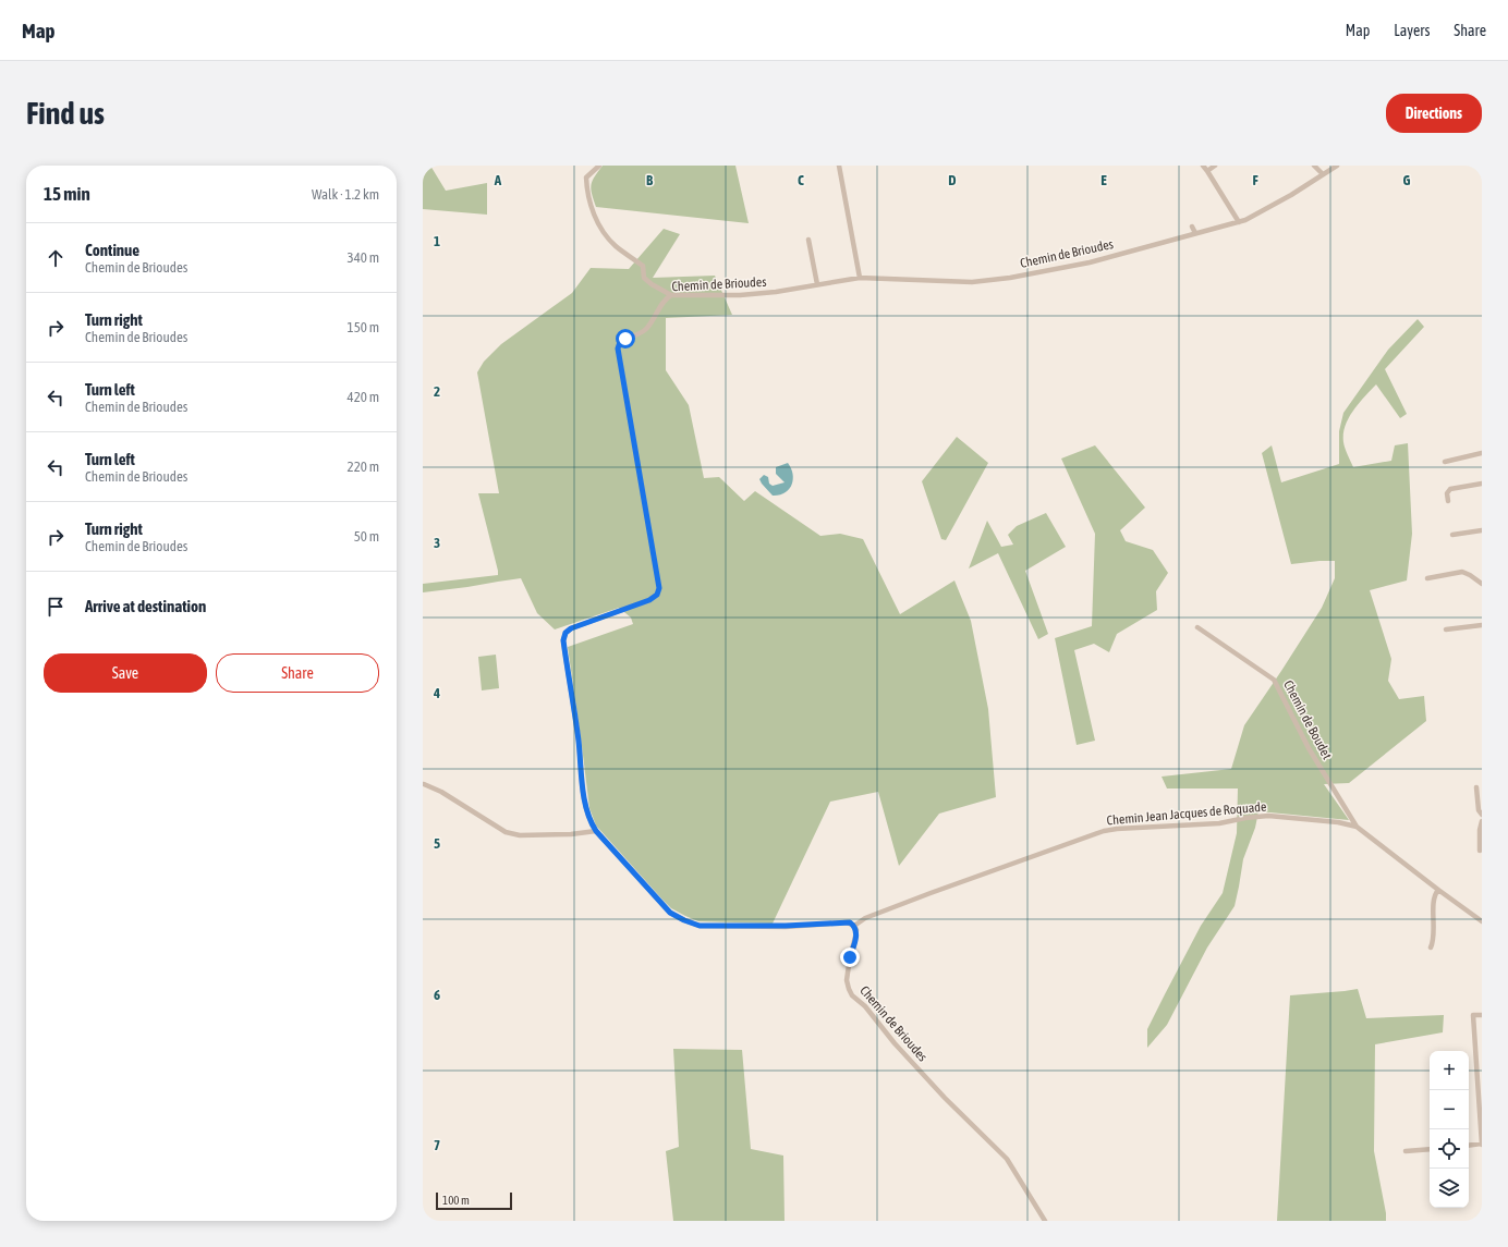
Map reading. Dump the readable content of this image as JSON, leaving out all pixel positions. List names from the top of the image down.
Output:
{
  "streets": {
    "street": ["Chemin de Brioudes", "Chemin de Boudet", "Chemin Jean Jacques de Roquade"]
  },
  "crossings": [
    ["Chemin de Brioudes", "Chemin Jean Jacques de Roquade"],
    ["Chemin de Boudet", "Chemin Jean Jacques de Roquade"]
  ],
  "scale_bar": "100 m",
  "page": {
    "header": "Map",
    "nav": ["Map", "Layers", "Share"],
    "buttons": [
      "Directions",
      ["Save", "Share"]
    ],
    "title": "Find us",
    "heading": ["15 min", "Walk · 1.2 km"],
    "list": [
      ["Continue", "Chemin de Brioudes", "340 m"],
      ["Turn right", "Chemin de Brioudes", "150 m"],
      ["Turn left", "Chemin de Brioudes", "420 m"],
      ["Turn left", "Chemin de Brioudes", "220 m"],
      ["Turn right", "Chemin de Brioudes", "50 m"],
      "Arrive at destination"
    ],
    "map_buttons": ["+", "−"],
    "scale": "100 m"
  },
  "grid": {
    "columns": [
      "A",
      "B",
      "C",
      "D",
      "E",
      "F",
      "G"
    ],
    "rows": [
      "1",
      "2",
      "3",
      "4",
      "5",
      "6",
      "7"
    ]
  }
}
